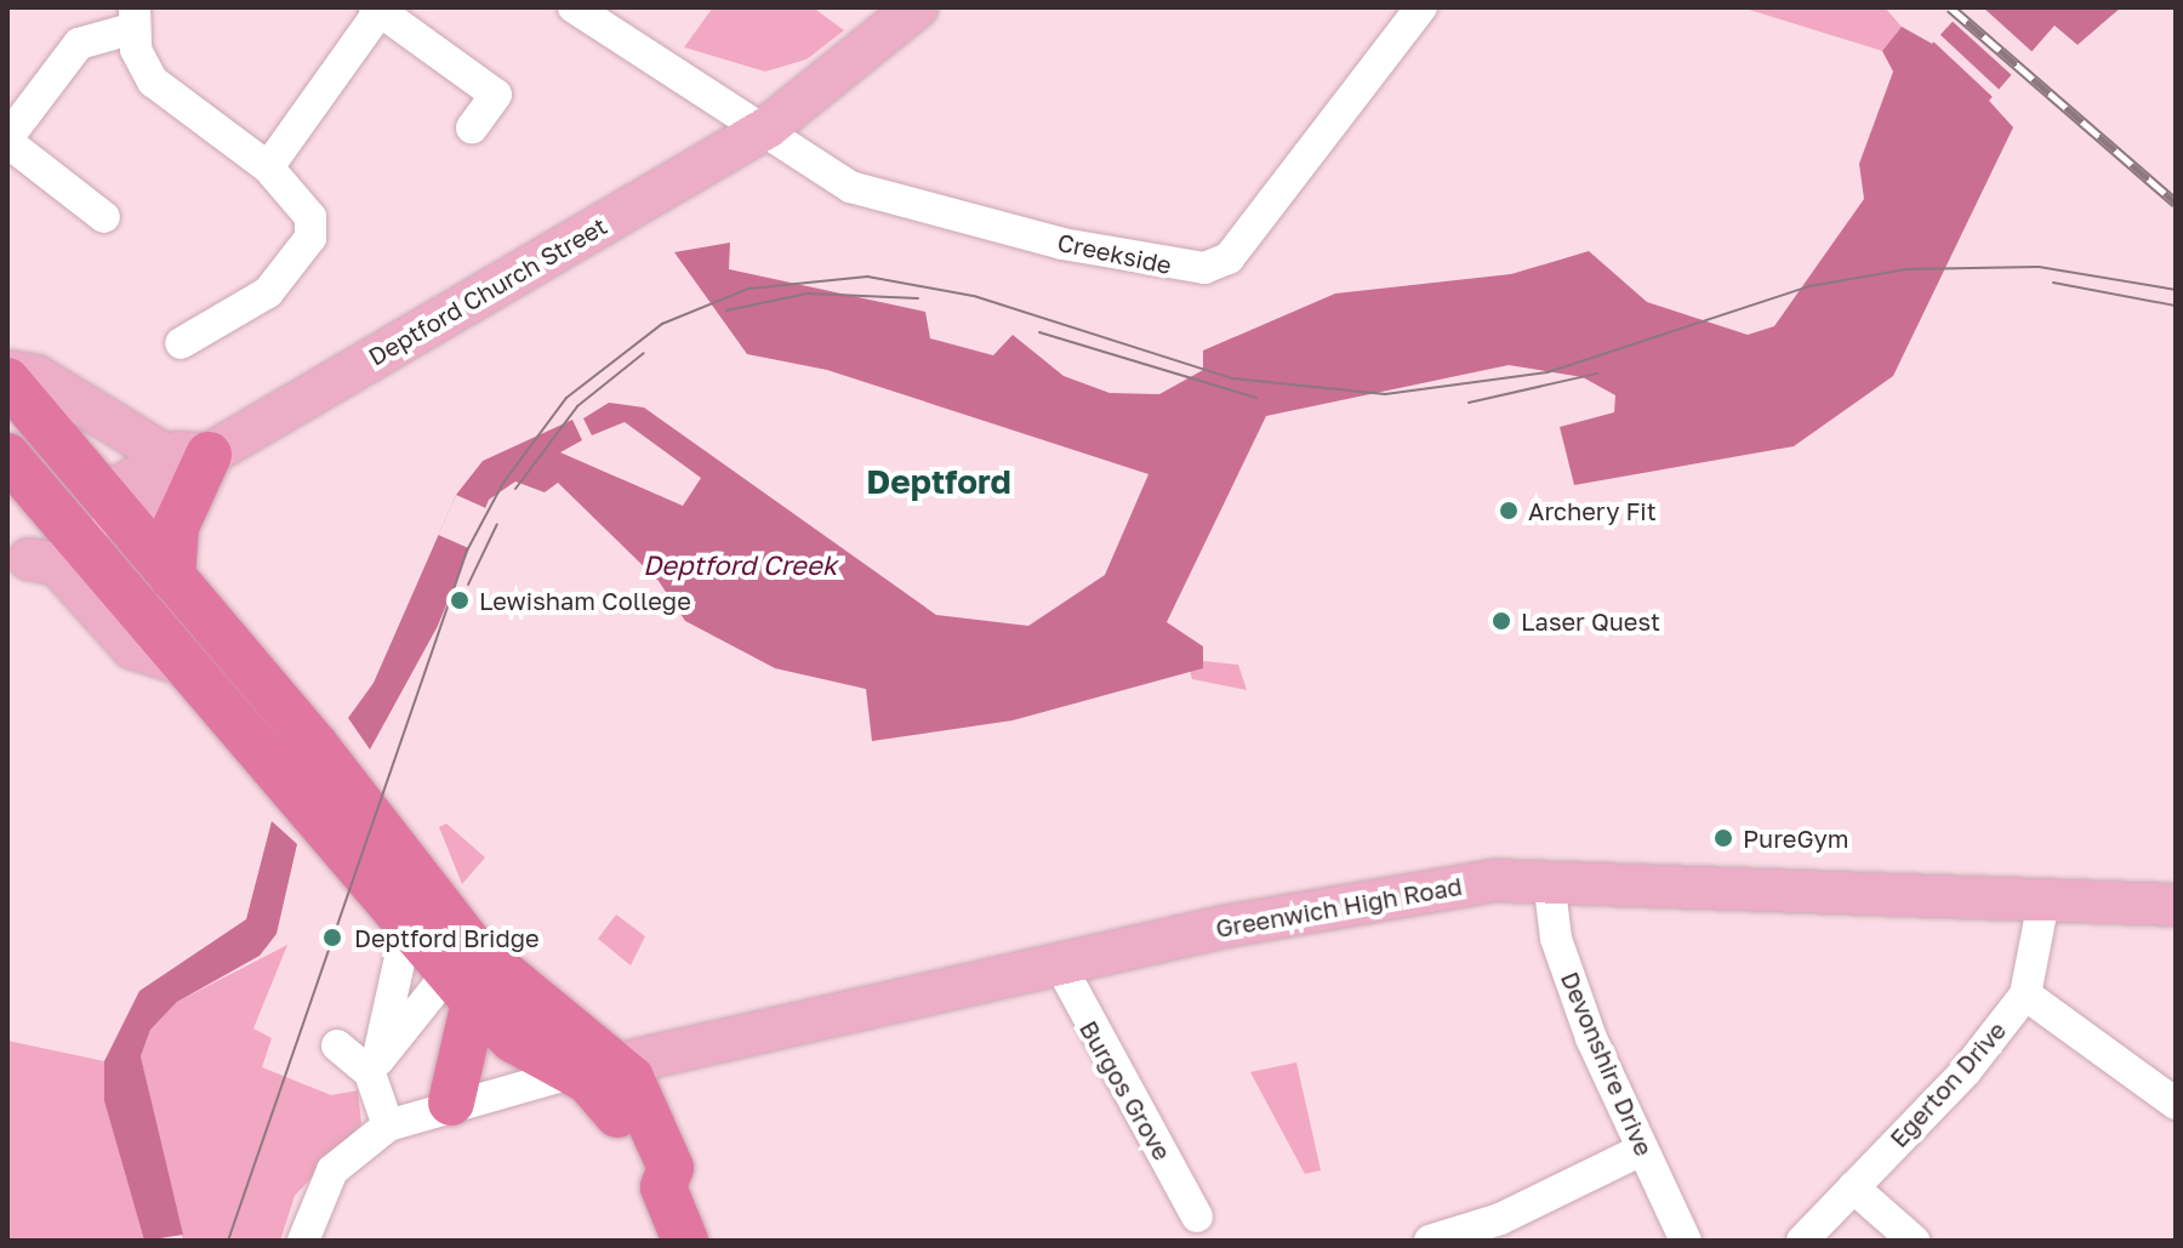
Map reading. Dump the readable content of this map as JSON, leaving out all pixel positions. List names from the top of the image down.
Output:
{
  "streets": {
    "main road": ["Deptford Church Street", "Greenwich High Road"],
    "street": [
      "Creekside",
      "Devonshire Drive",
      "Egerton Drive",
      "Burgos Grove"
    ]
  },
  "crossings": [
    ["Creekside", "Deptford Church Street"],
    ["Greenwich High Road", "Devonshire Drive"],
    ["Greenwich High Road", "Burgos Grove"]
  ],
  "districts": ["Deptford"],
  "water": ["Deptford Creek"],
  "places": [
    "Archery Fit",
    "Lewisham College",
    "Laser Quest",
    "PureGym",
    "Deptford Bridge"
  ]
}
